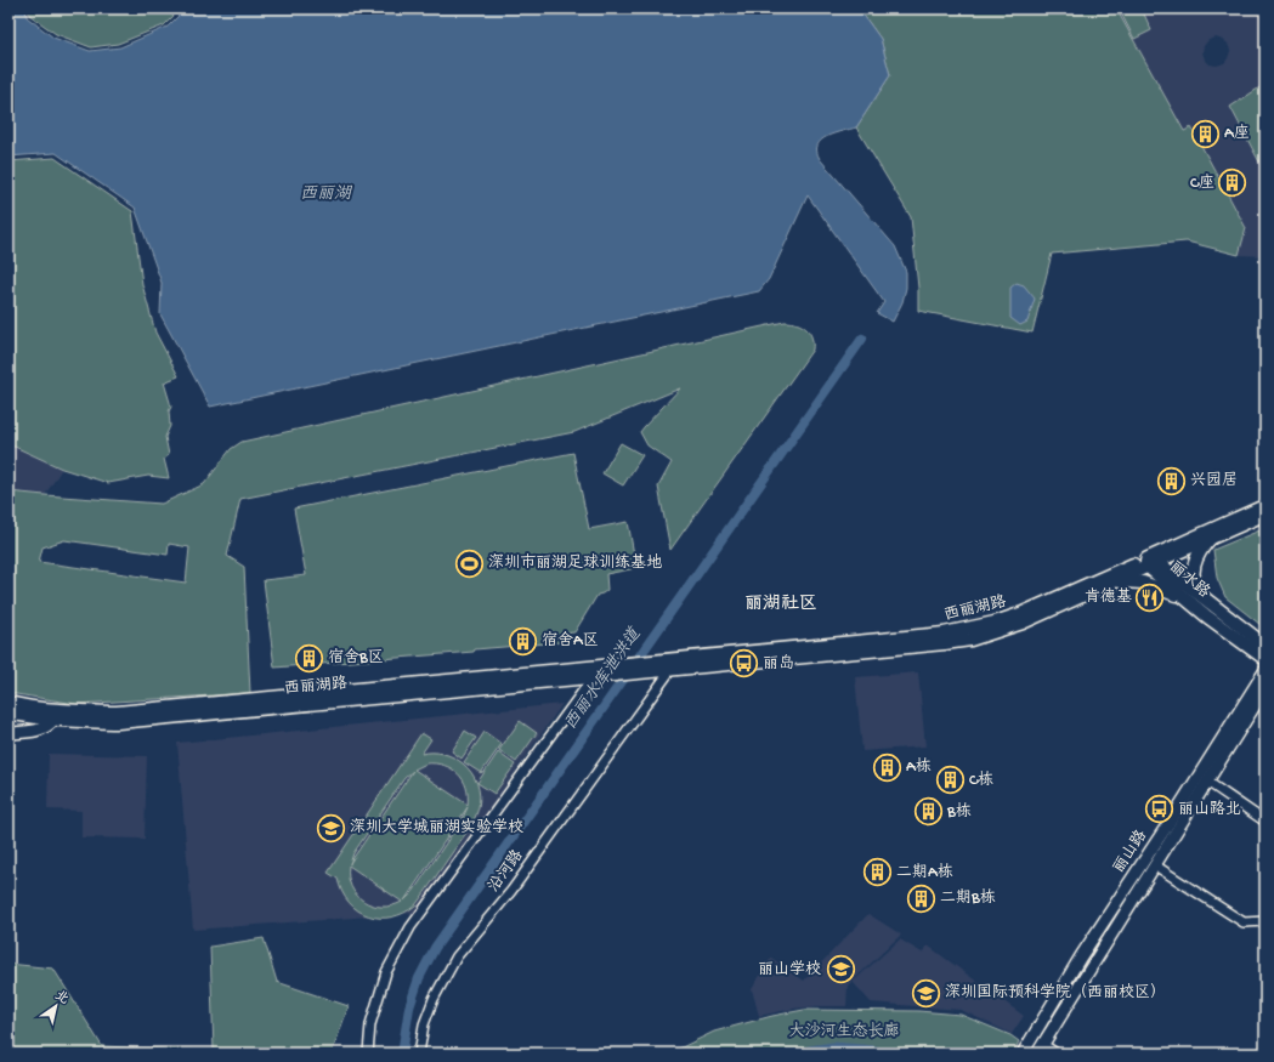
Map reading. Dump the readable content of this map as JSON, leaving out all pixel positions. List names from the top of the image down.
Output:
{
  "streets": {
    "main road": ["丽水路", "西丽湖路"],
    "street": ["丽山路", "沿河路"]
  },
  "crossings": [
    ["丽水路", "西丽湖路"],
    ["西丽湖路", "沿河路"]
  ],
  "districts": ["丽湖社区"],
  "water": ["西丽湖", "西丽水库泄洪道"],
  "parks": ["大沙河生态长廊"],
  "places": {
    "building": [
      "A座",
      "C座",
      "兴园居",
      "宿舍A区",
      "宿舍B区",
      "A栋",
      "C栋",
      "B栋",
      "二期A栋",
      "二期B栋"
    ],
    "sports": ["深圳市丽湖足球训练基地"],
    "restaurant": ["肯德基"],
    "bus stop": ["丽岛", "丽山路北"],
    "school or university": ["深圳大学城丽湖实验学校", "丽山学校", "深圳国际预科学院（西丽校区）"]
  },
  "north": "top right"
}
